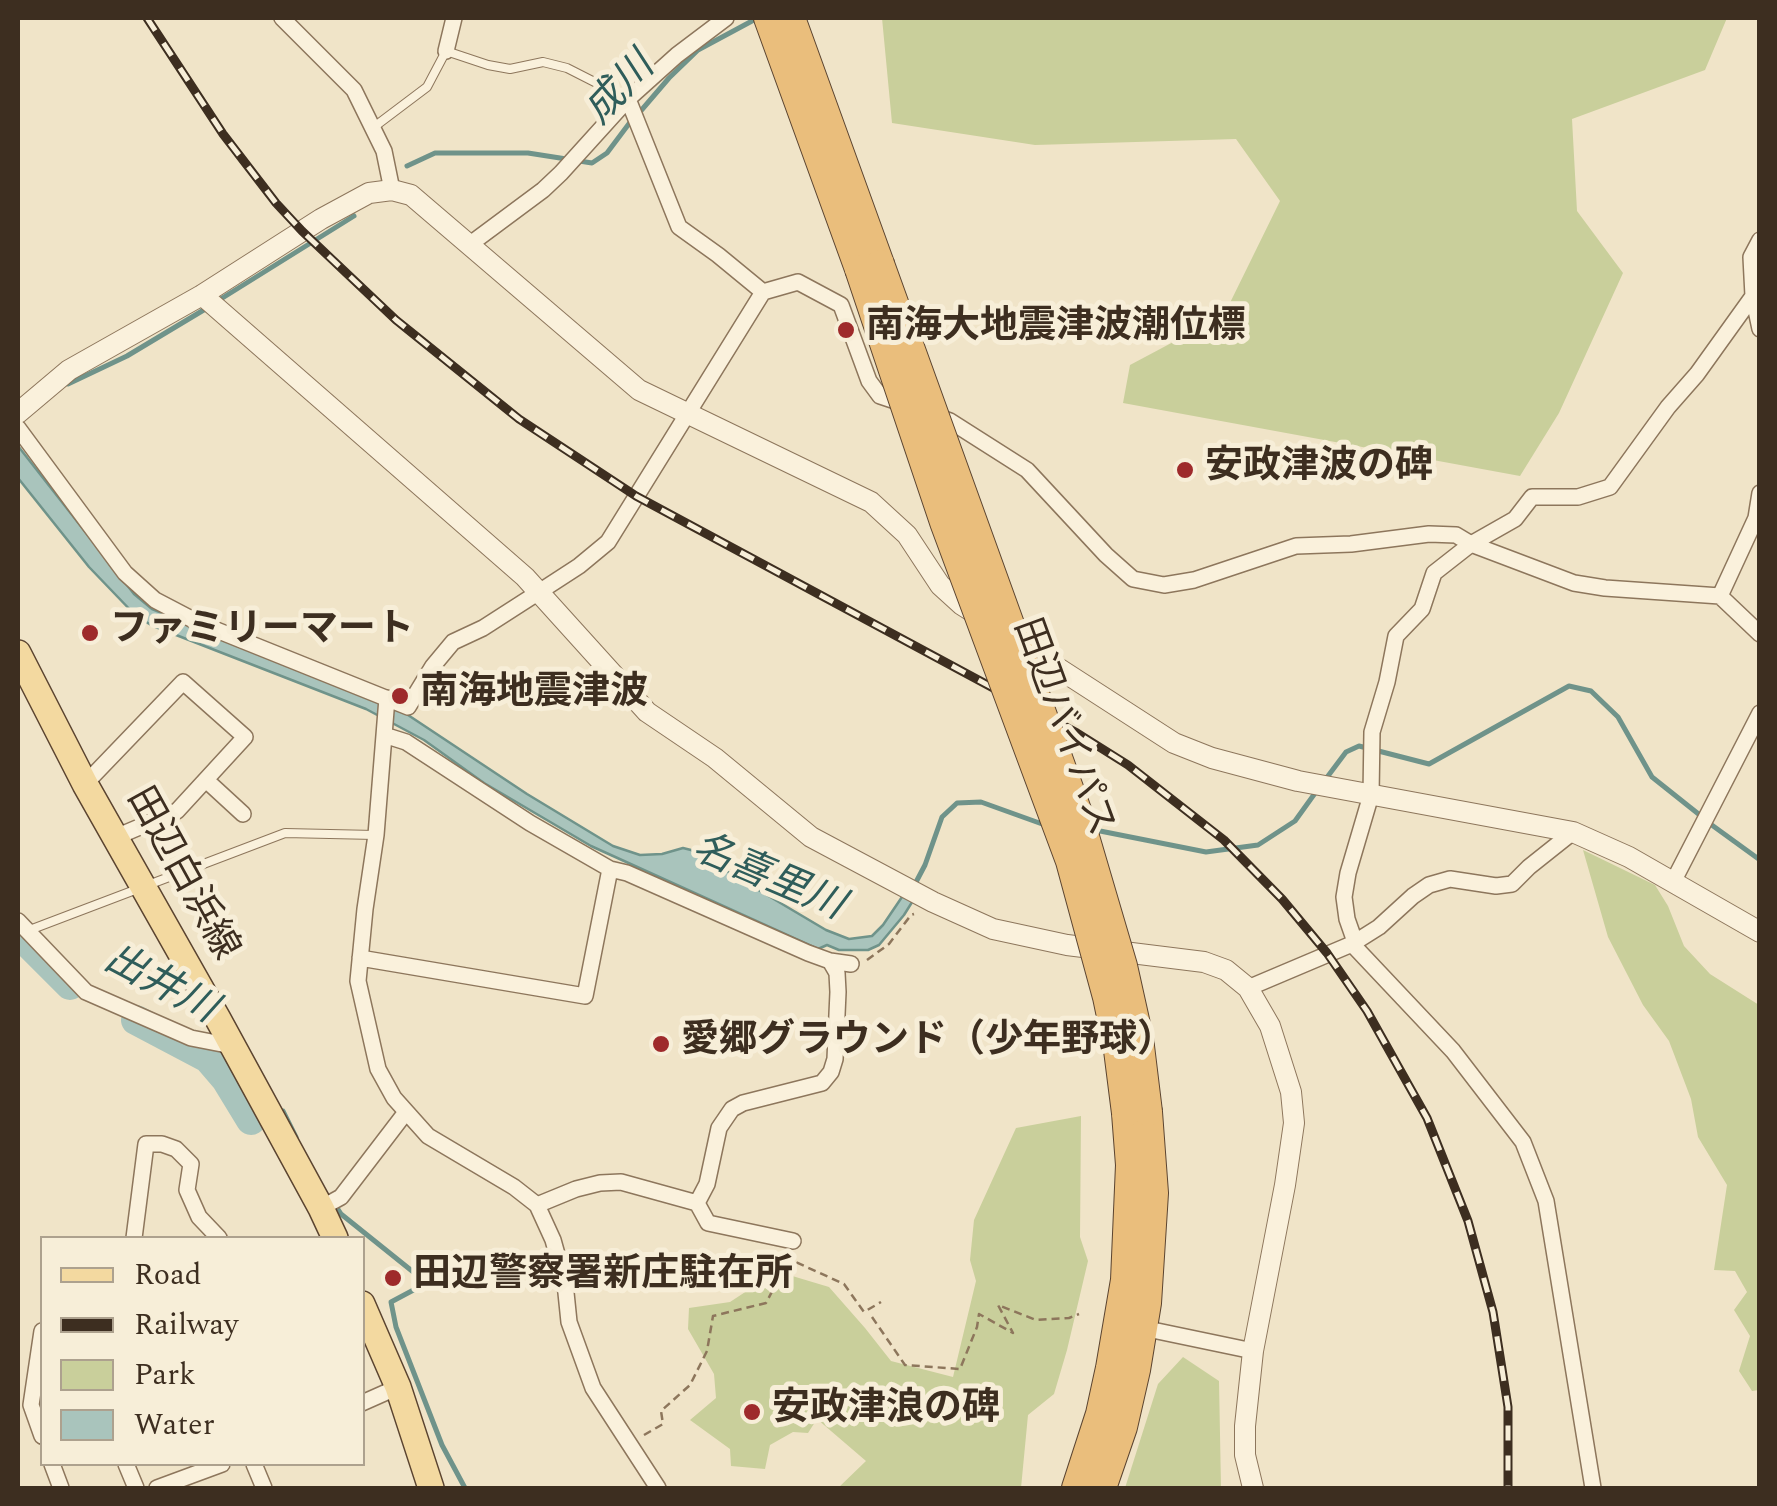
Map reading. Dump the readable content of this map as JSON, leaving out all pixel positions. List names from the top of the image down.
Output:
{
  "streets": {
    "highway": ["田辺バイパス"],
    "main road": ["田辺白浜線"]
  },
  "water": ["成川", "名喜里川", "出井川"],
  "places": [
    "南海大地震津波潮位標",
    "安政津波の碑",
    "ファミリーマート",
    "南海地震津波",
    "愛郷グラウンド（少年野球）",
    "田辺警察署新庄駐在所",
    "安政津浪の碑"
  ],
  "legend": [
    "Road",
    "Railway",
    "Park",
    "Water"
  ]
}
